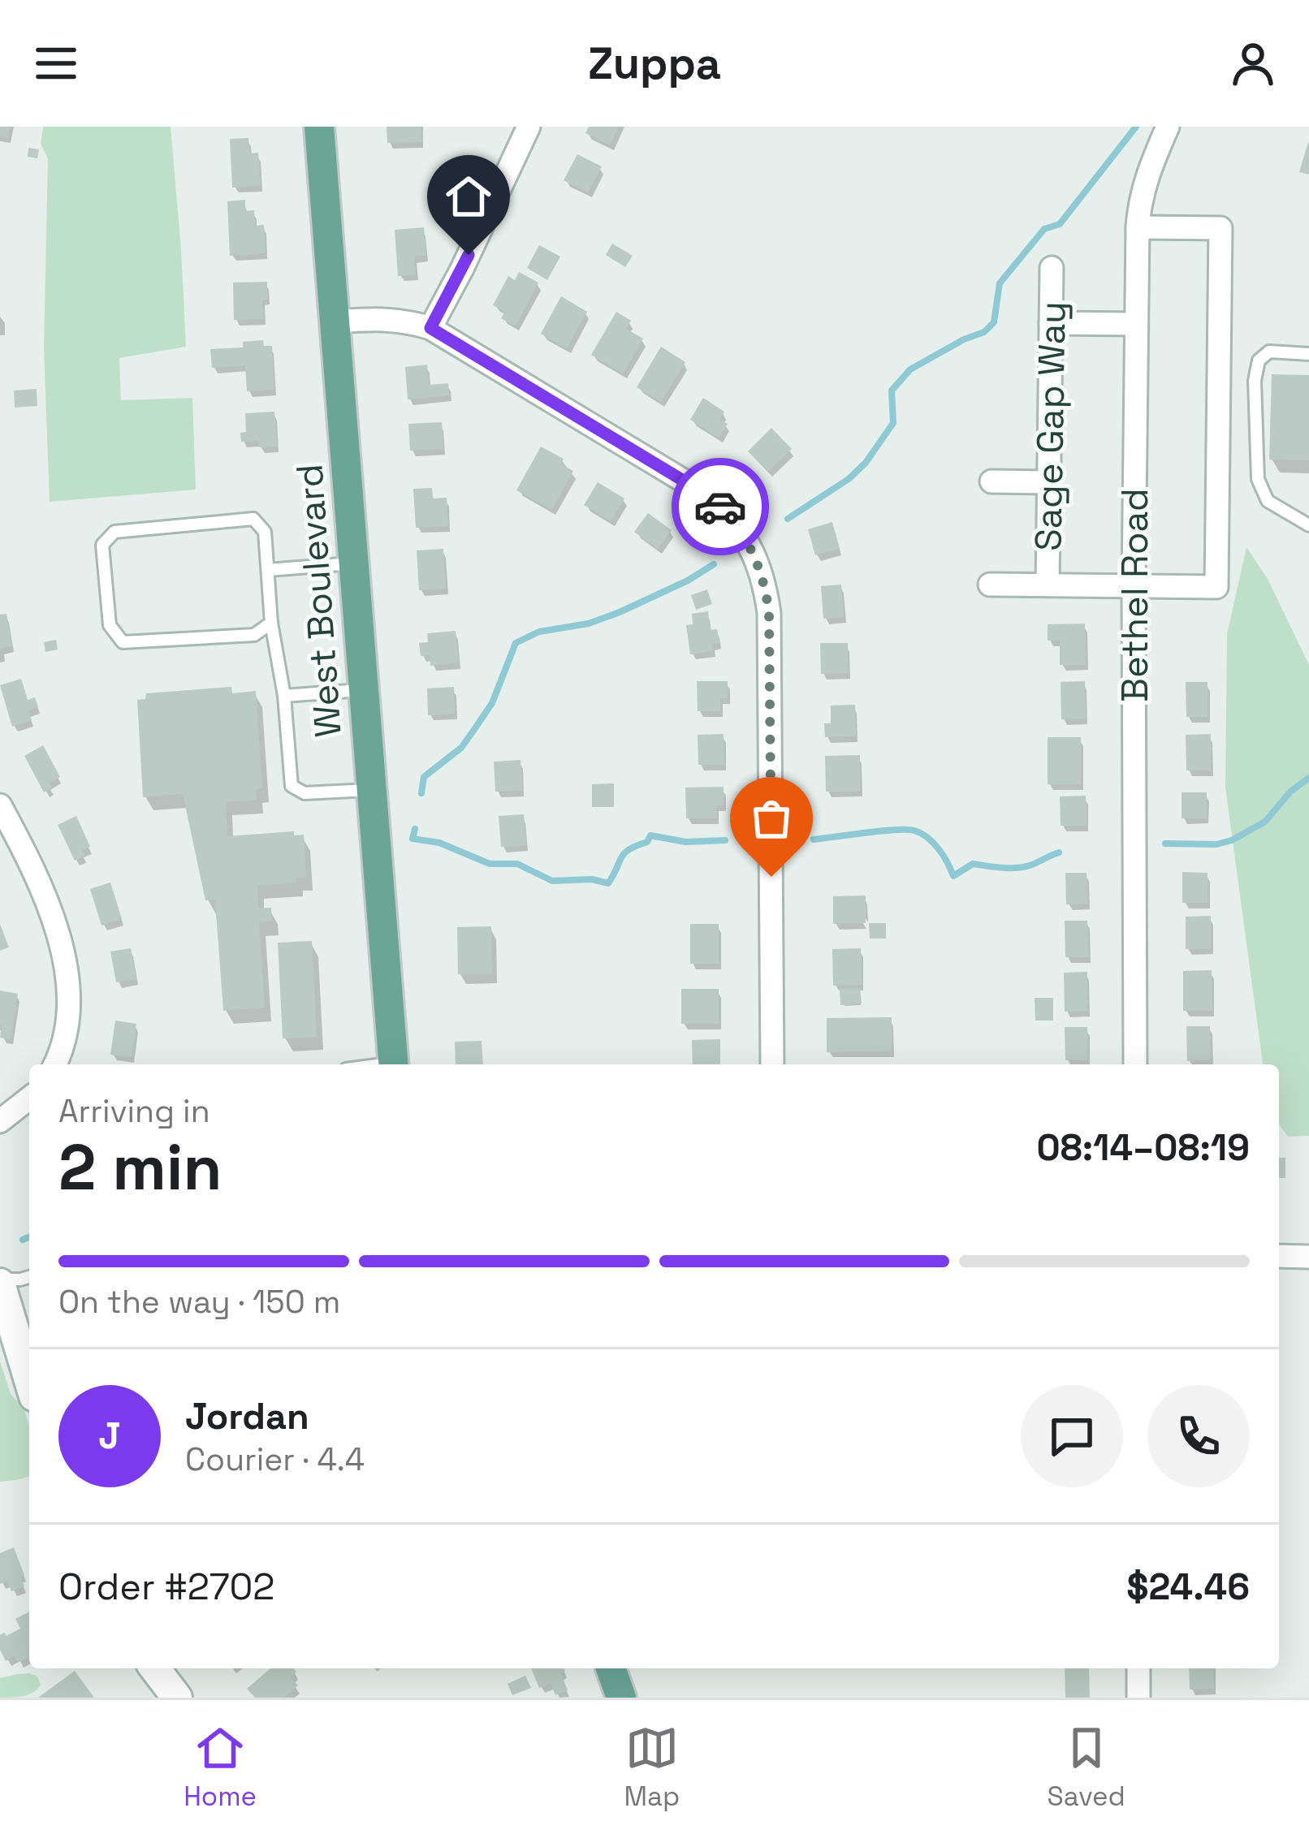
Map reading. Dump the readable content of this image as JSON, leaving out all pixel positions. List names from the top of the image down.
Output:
{
  "streets": {
    "main road": ["West Boulevard"],
    "street": ["Sage Gap Way", "Bethel Road"]
  },
  "page": {
    "header": "Zuppa",
    "heading": ["2 min", "Arriving in", "08:14–08:19"],
    "panel": [
      "Jordan",
      "Courier · 4.4",
      "Order #2702",
      "$24.46"
    ],
    "bar": "On the way · 150 m",
    "round": "J",
    "tabs": ["Home", "Map", "Saved"]
  }
}
